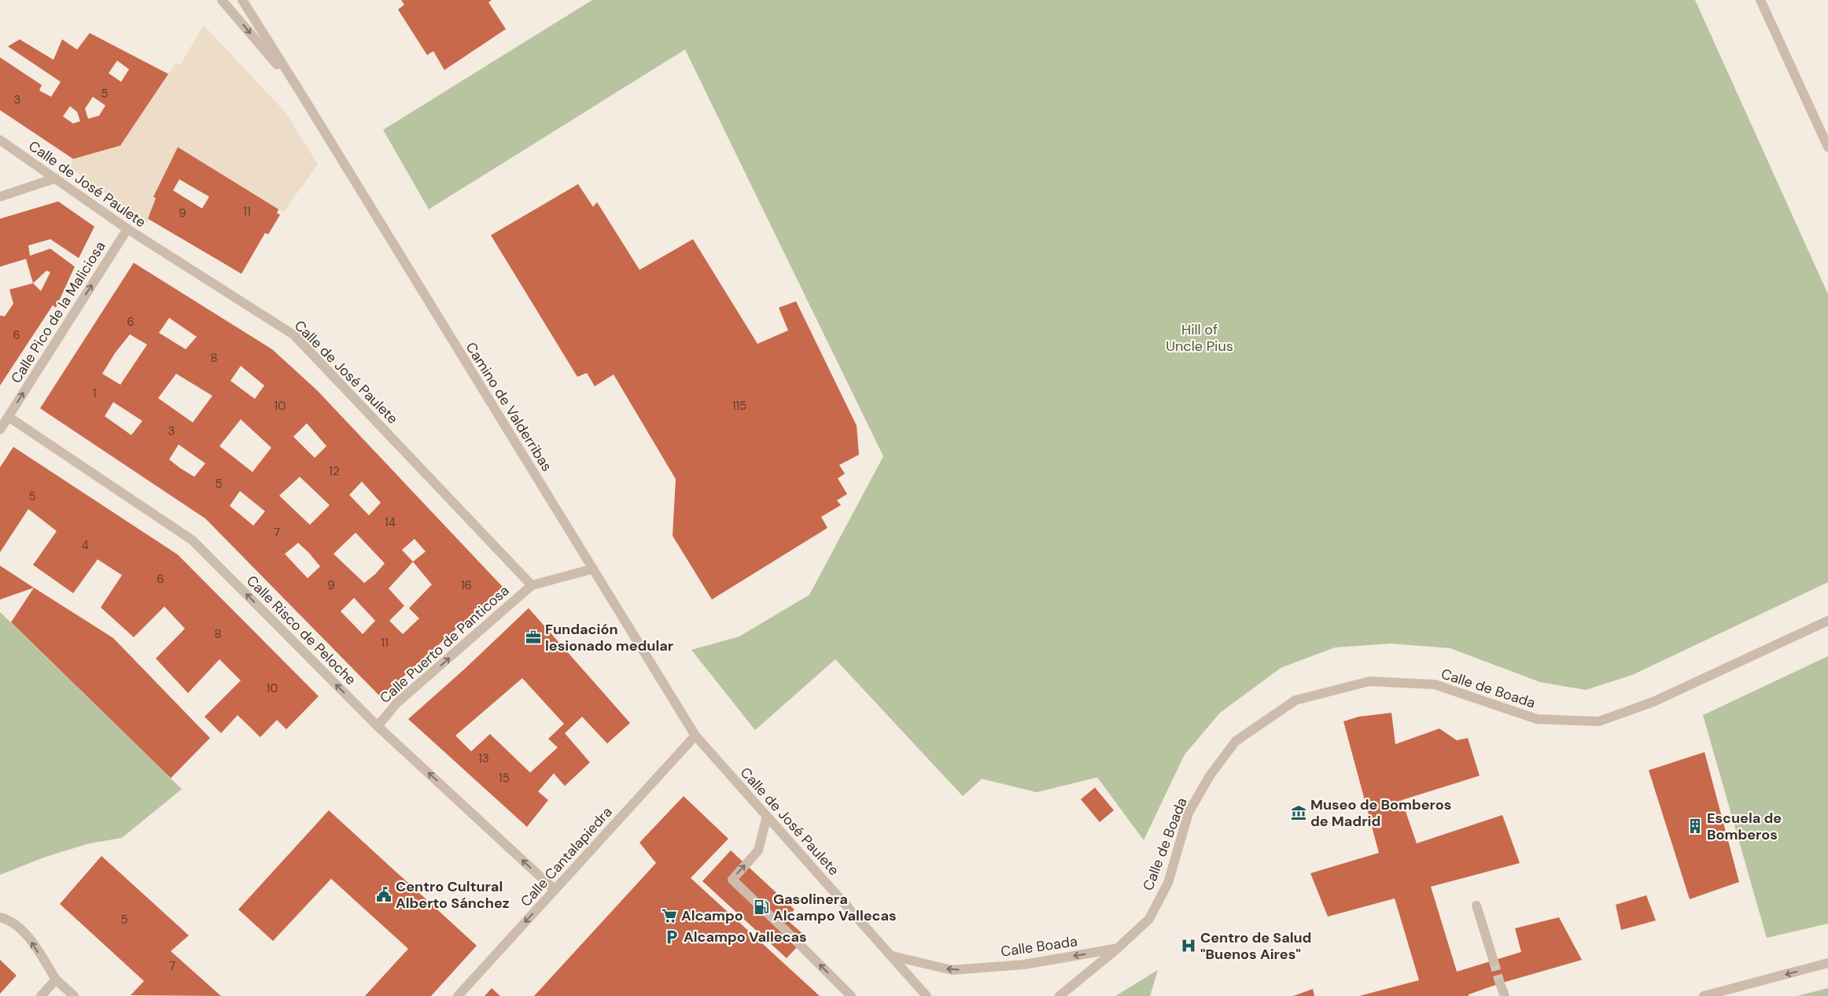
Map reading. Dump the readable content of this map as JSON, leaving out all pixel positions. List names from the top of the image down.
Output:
{
  "streets": {
    "street": [
      "Calle de José Paulete",
      "Calle Pico de la Maliciosa",
      "Camino de Valderribas",
      "Calle Risco de Peloche",
      "Calle Puerto de Panticosa",
      "Calle de Boada",
      "Calle Cantalapiedra",
      "Calle Boada"
    ]
  },
  "crossings": [
    ["Calle de José Paulete", "Calle Pico de la Maliciosa"],
    ["Calle de José Paulete", "Camino de Valderribas"],
    ["Calle de José Paulete", "Calle Puerto de Panticosa"],
    ["Calle de José Paulete", "Calle Cantalapiedra"],
    ["Calle de José Paulete", "Calle Boada"],
    ["Calle Pico de la Maliciosa", "Calle Risco de Peloche"],
    ["Camino de Valderribas", "Calle Cantalapiedra"],
    ["Calle Risco de Peloche", "Calle Puerto de Panticosa"],
    ["Calle Risco de Peloche", "Calle Cantalapiedra"],
    ["Calle de Boada", "Calle Boada"]
  ],
  "one_way": [
    "Calle Pico de la Maliciosa",
    "Calle Risco de Peloche",
    "Calle Puerto de Panticosa",
    "Calle Cantalapiedra",
    "Calle Boada"
  ],
  "parks": ["Hill of Uncle Pius"],
  "places": {
    "office": ["Fundación lesionado medular"],
    "museum": ["Museo de Bomberos de Madrid"],
    "building": ["Escuela de Bomberos"],
    "public building": ["Centro Cultural Alberto Sánchez"],
    "fuel station": ["Gasolinera Alcampo Vallecas"],
    "supermarket": ["Alcampo"],
    "parking": ["Alcampo Vallecas"],
    "hospital": ["Centro de Salud \"Buenos Aires\""]
  },
  "house_numbers": [
    "5",
    "3",
    "11",
    "9",
    "6",
    "6",
    "8",
    "1",
    "10",
    "115",
    "3",
    "12",
    "5",
    "5",
    "14",
    "7",
    "4",
    "6",
    "9",
    "16",
    "8",
    "11",
    "10",
    "13",
    "15",
    "5",
    "7"
  ]
}
